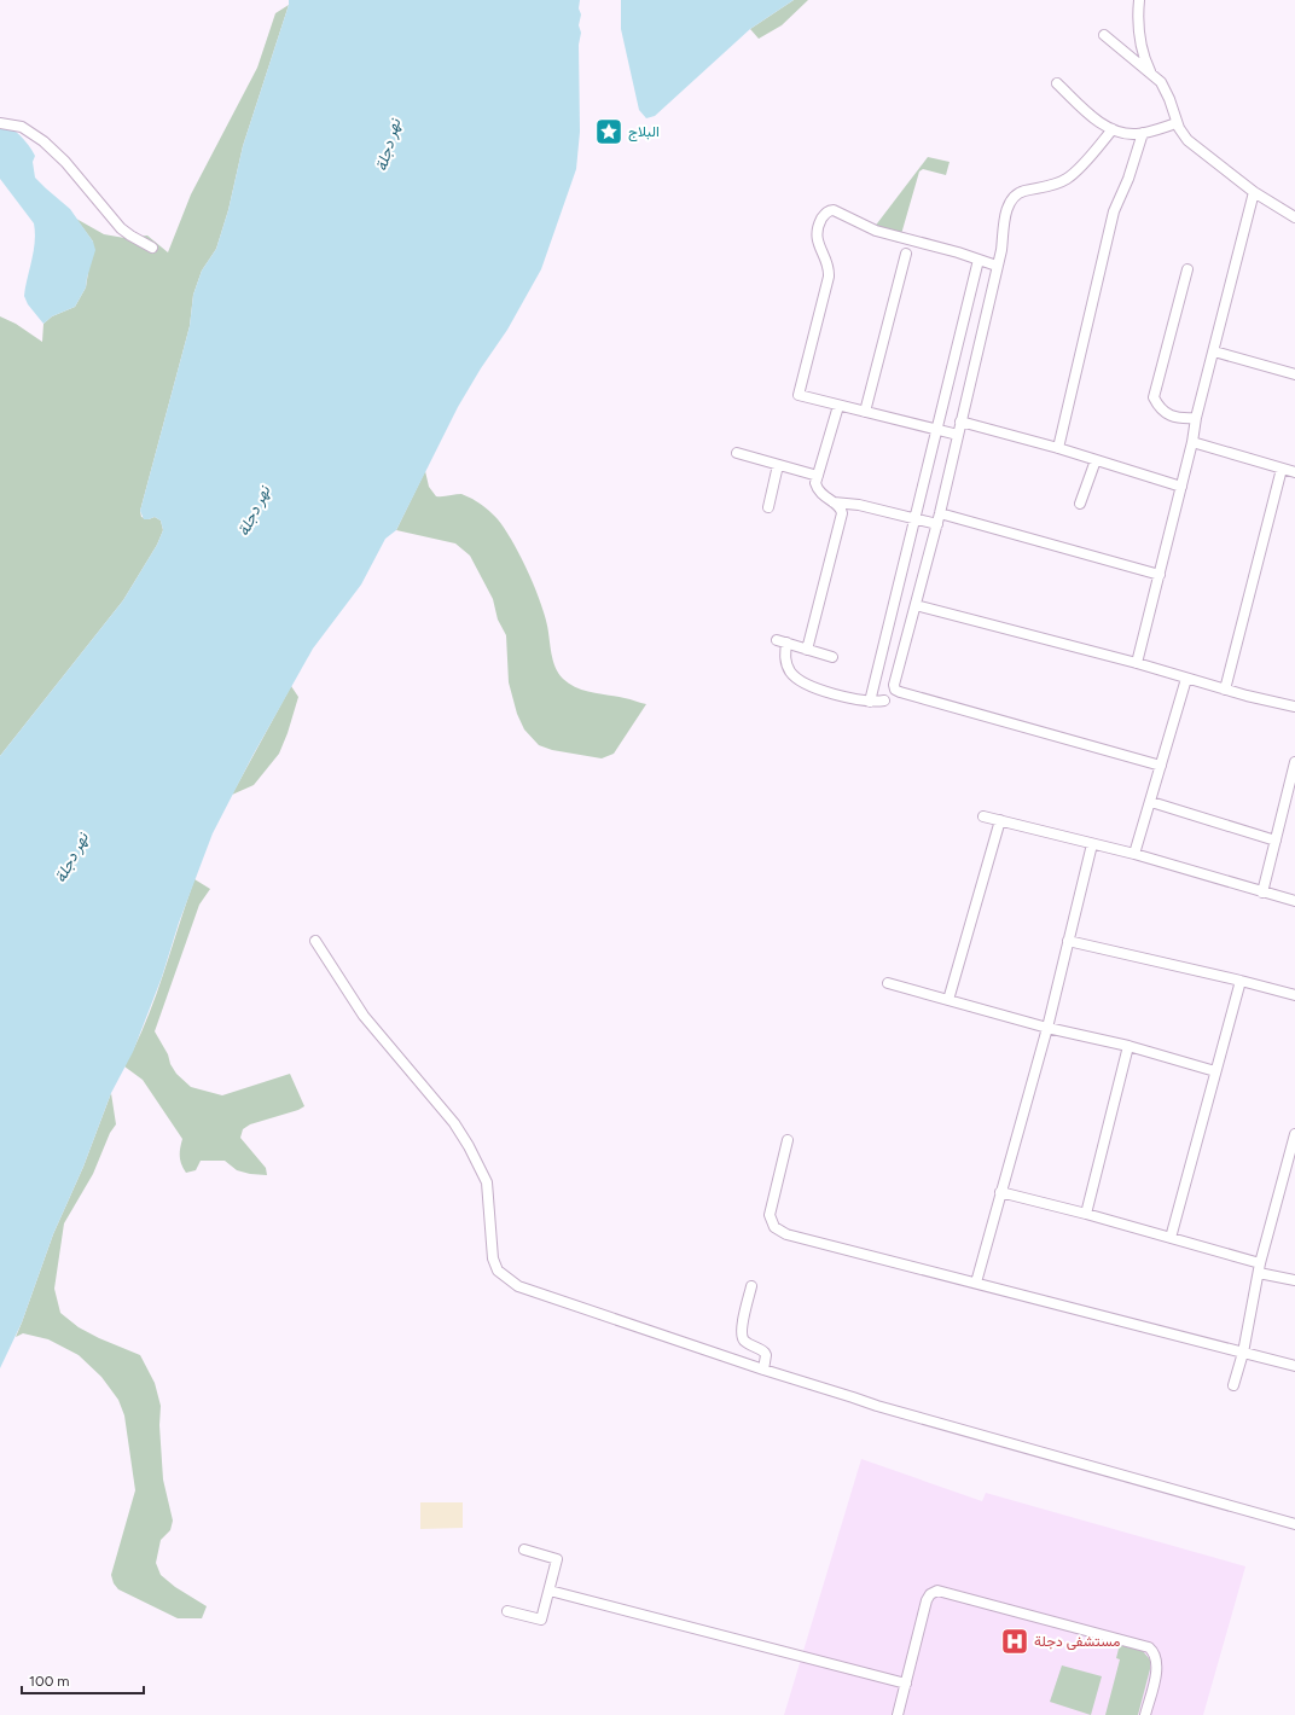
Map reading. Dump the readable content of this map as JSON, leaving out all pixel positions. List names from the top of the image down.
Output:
{
  "water": ["نهر دجلة"],
  "places": {
    "place": ["البلاج"],
    "hospital": ["مستشفى دجلة"]
  },
  "scale_bar": "100 m"
}
